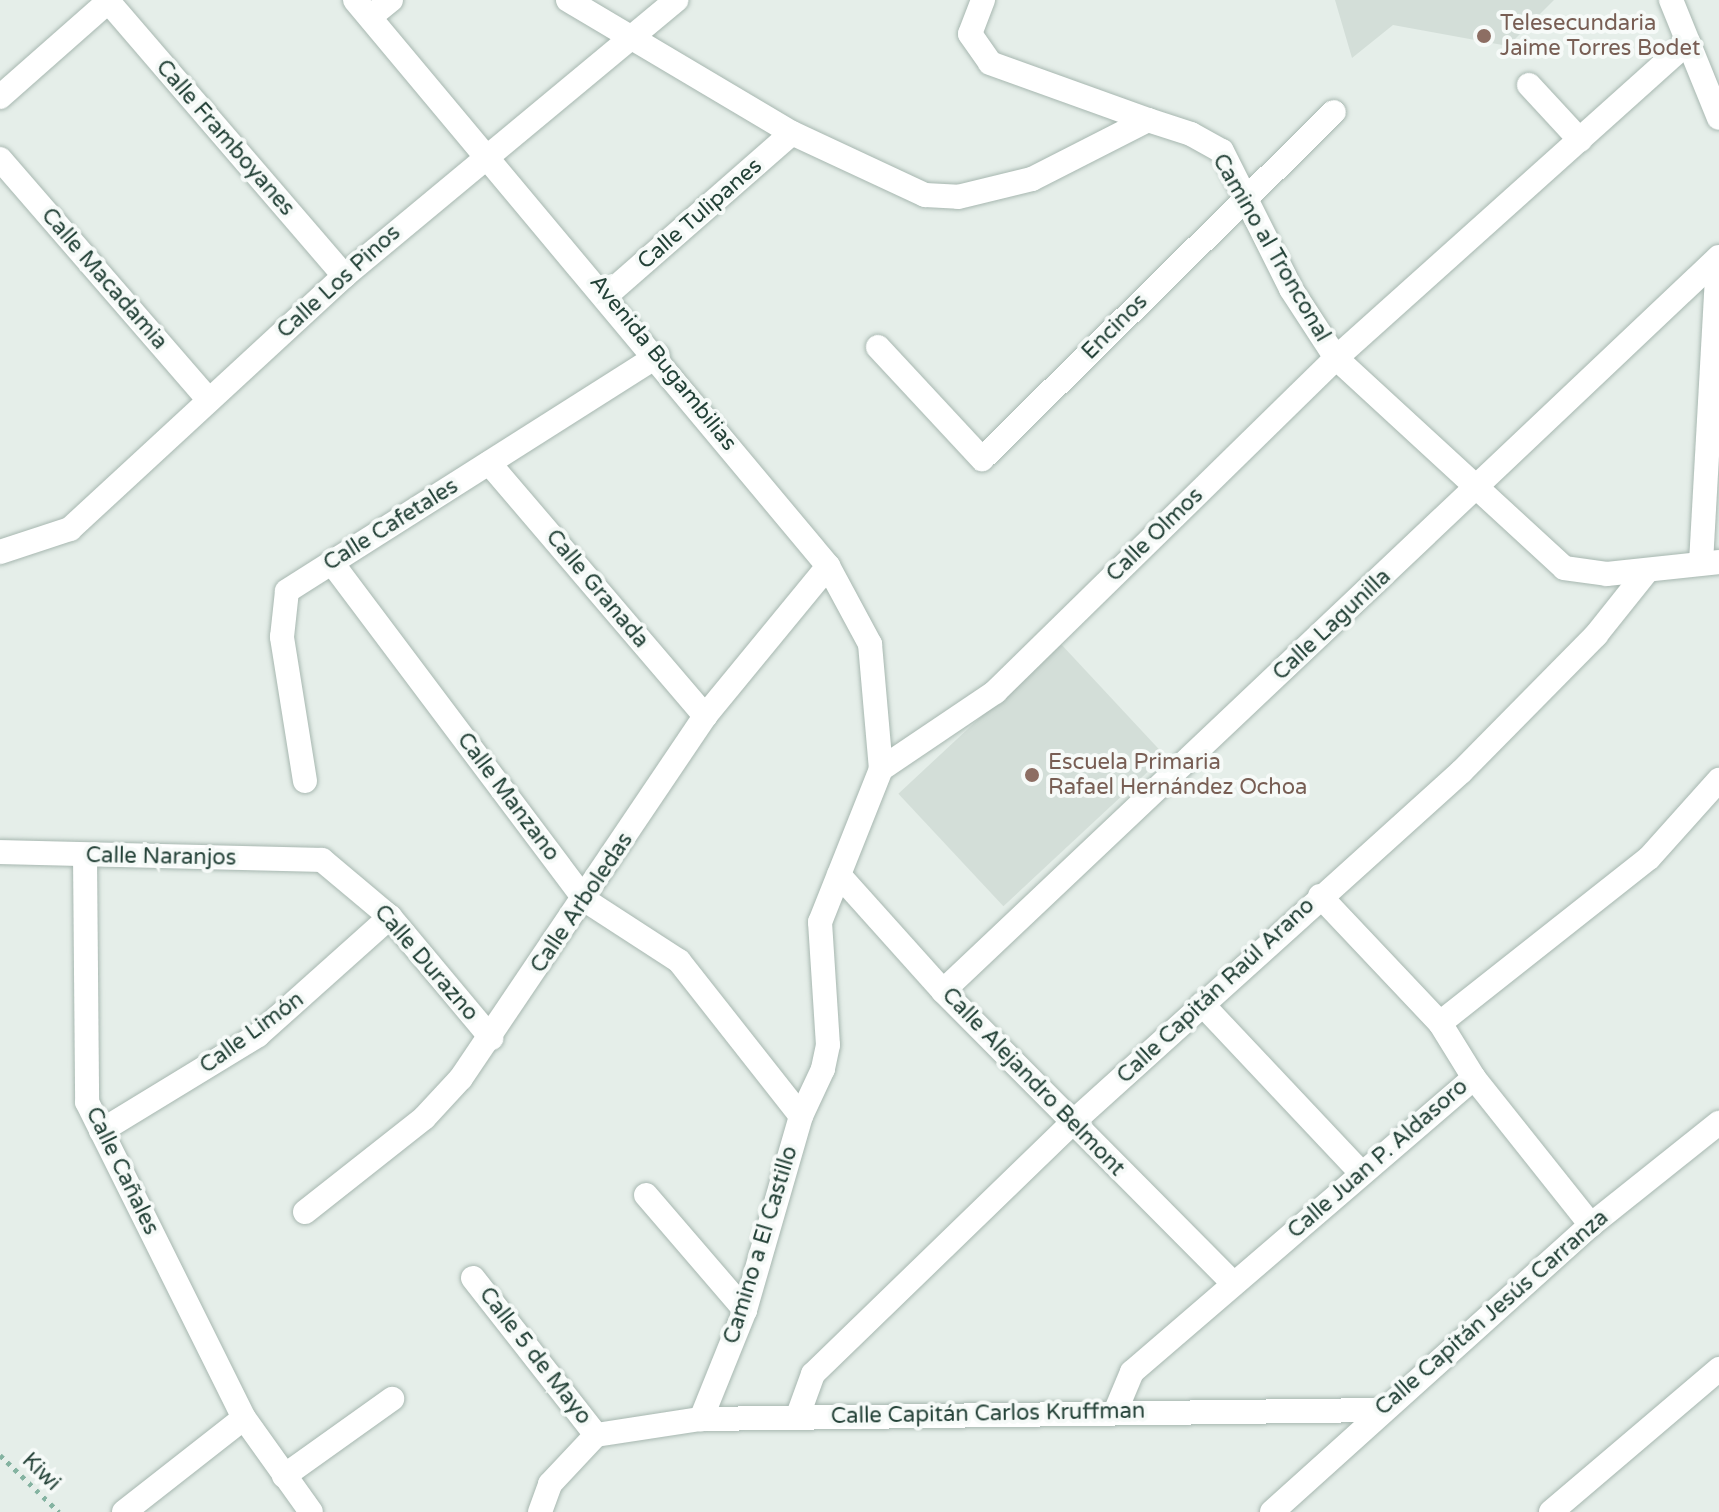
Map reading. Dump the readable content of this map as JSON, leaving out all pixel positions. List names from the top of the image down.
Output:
{
  "streets": {
    "street": [
      "Calle Framboyanes",
      "Calle Tulipanes",
      "Camino al Tronconal",
      "Calle Macadamia",
      "Calle Los Pinos",
      "Encinos",
      "Avenida Bugambilias",
      "Calle Cafetales",
      "Calle Olmos",
      "Calle Granada",
      "Calle Lagunilla",
      "Calle Manzano",
      "Calle Naranjos",
      "Calle Arboledas",
      "Calle Durazno",
      "Calle Capitán Raúl Arano",
      "Calle Limón",
      "Calle Alejandro Belmont",
      "Calle Juan P. Aldasoro",
      "Calle Cañales",
      "Camino a El Castillo",
      "Calle Capitán Jesús Carranza",
      "Calle 5 de Mayo",
      "Calle Capitán Carlos Kruffman"
    ],
    "path": ["Kiwi"]
  },
  "crossings": [
    ["Calle Framboyanes", "Calle Los Pinos"],
    ["Calle Tulipanes", "Avenida Bugambilias"],
    ["Camino al Tronconal", "Encinos"],
    ["Camino al Tronconal", "Calle Olmos"],
    ["Camino al Tronconal", "Calle Lagunilla"],
    ["Camino al Tronconal", "Calle Capitán Raúl Arano"],
    ["Calle Macadamia", "Calle Los Pinos"],
    ["Calle Los Pinos", "Avenida Bugambilias"],
    ["Avenida Bugambilias", "Calle Cafetales"],
    ["Avenida Bugambilias", "Calle Olmos"],
    ["Avenida Bugambilias", "Calle Arboledas"],
    ["Calle Cafetales", "Calle Granada"],
    ["Calle Cafetales", "Calle Manzano"],
    ["Calle Granada", "Calle Arboledas"],
    ["Calle Lagunilla", "Calle Alejandro Belmont"],
    ["Calle Manzano", "Calle Arboledas"],
    ["Calle Manzano", "Camino a El Castillo"],
    ["Calle Naranjos", "Calle Durazno"],
    ["Calle Naranjos", "Calle Cañales"],
    ["Calle Arboledas", "Calle Durazno"],
    ["Calle Durazno", "Calle Limón"],
    ["Calle Capitán Raúl Arano", "Calle Alejandro Belmont"],
    ["Calle Capitán Raúl Arano", "Calle Juan P. Aldasoro"],
    ["Calle Capitán Raúl Arano", "Calle Capitán Carlos Kruffman"],
    ["Calle Limón", "Calle Cañales"],
    ["Calle Alejandro Belmont", "Calle Juan P. Aldasoro"],
    ["Calle Juan P. Aldasoro", "Calle Capitán Carlos Kruffman"],
    ["Camino a El Castillo", "Calle Capitán Carlos Kruffman"],
    ["Calle Capitán Jesús Carranza", "Calle Capitán Carlos Kruffman"],
    ["Calle 5 de Mayo", "Calle Capitán Carlos Kruffman"]
  ],
  "places": ["Telesecundaria Jaime Torres Bodet", "Escuela Primaria Rafael Hernández Ochoa"]
}
